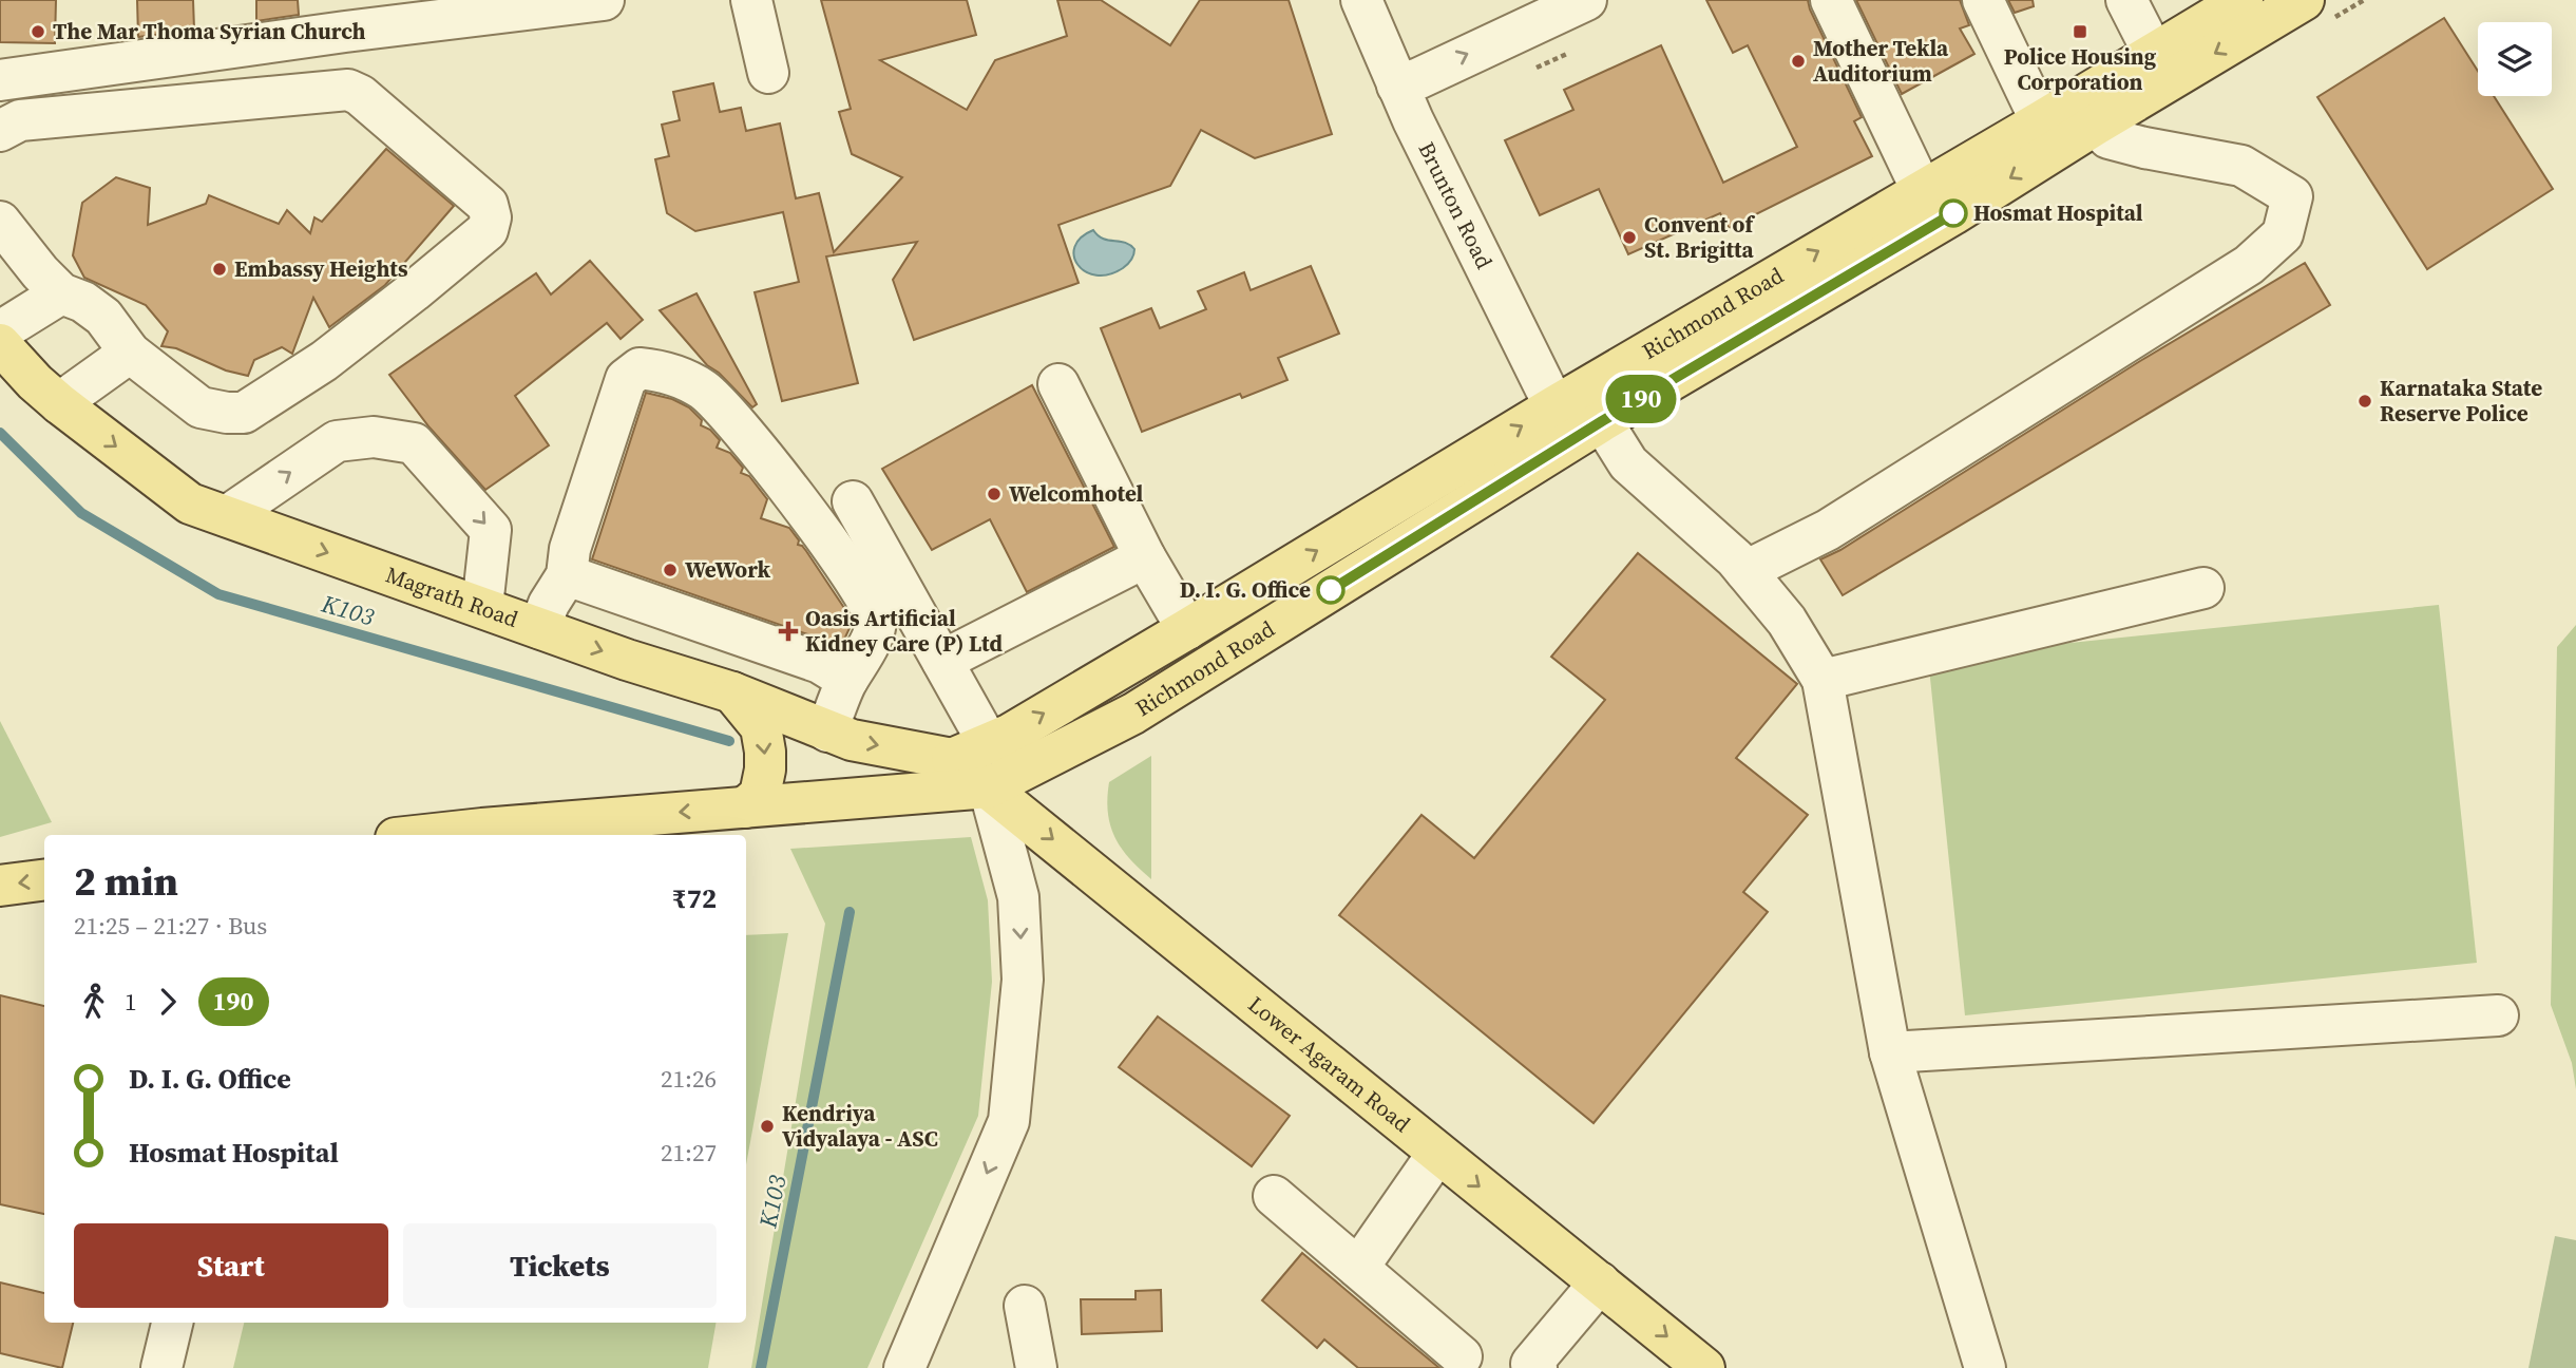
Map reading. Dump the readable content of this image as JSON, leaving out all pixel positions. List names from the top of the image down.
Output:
{
  "streets": {
    "main road": ["Richmond Road", "Magrath Road", "Lower Agaram Road"],
    "street": ["Brunton Road"]
  },
  "crossings": [
    ["Brunton Road", "Richmond Road"],
    ["Richmond Road", "Magrath Road"],
    ["Richmond Road", "Lower Agaram Road"],
    ["Magrath Road", "Lower Agaram Road"]
  ],
  "one_way": ["Magrath Road", "Lower Agaram Road"],
  "water": ["K103"],
  "places": {
    "other": [
      "The Mar Thoma Syrian Church",
      "Mother Tekla Auditorium",
      "Hosmat Hospital",
      "Convent of St. Brigitta",
      "Embassy Heights",
      "Karnataka State Reserve Police",
      "Welcomhotel",
      "WeWork",
      "D. I. G. Office",
      "Kendriya Vidyalaya - ASC"
    ],
    "transit": ["Police Housing Corporation"],
    "health": ["Oasis Artificial Kidney Care (P) Ltd"]
  },
  "lines": ["bus line 190"],
  "page": {
    "on_map": "190",
    "heading": ["2 min", "21:25 – 21:27 · Bus", "₹72"],
    "legs": ["1", "190"],
    "list": [
      {
        "name": "D. I. G. Office",
        "value": "21:26"
      },
      {
        "name": "Hosmat Hospital",
        "value": "21:27"
      }
    ],
    "buttons": ["Start", "Tickets"]
  }
}
